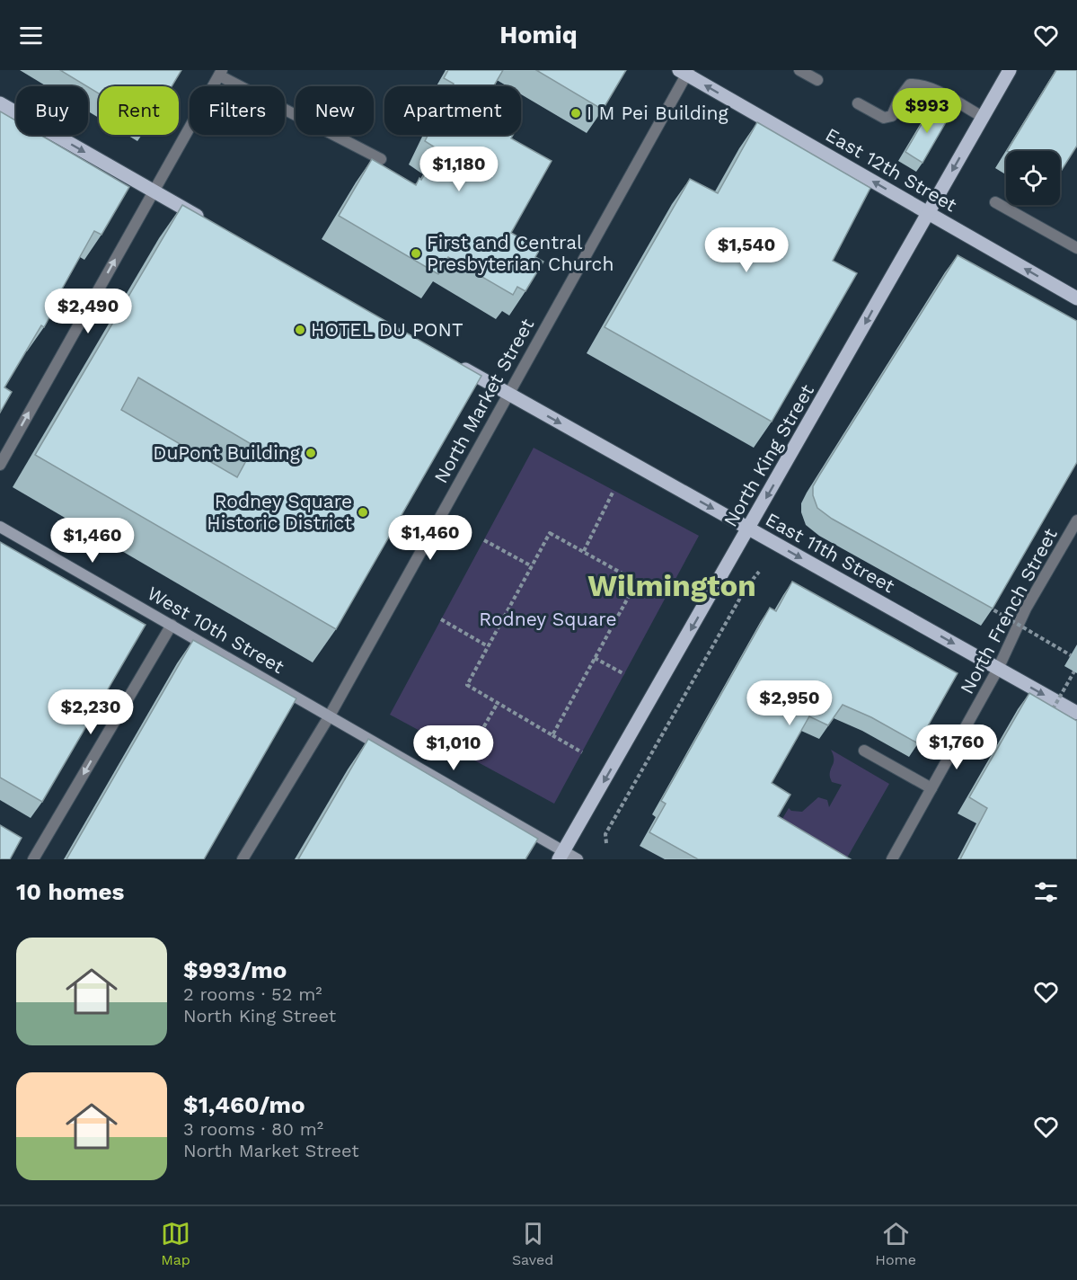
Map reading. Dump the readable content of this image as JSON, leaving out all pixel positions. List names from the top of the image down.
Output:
{
  "streets": {
    "main road": [
      "East 12th Street",
      "North King Street",
      "East 11th Street",
      "West 10th Street"
    ],
    "street": ["North Market Street", "North French Street"]
  },
  "crossings": [
    ["East 12th Street", "North Market Street"],
    ["East 12th Street", "North King Street"],
    ["North Market Street", "East 11th Street"],
    ["North Market Street", "West 10th Street"],
    ["North King Street", "East 11th Street"],
    ["North King Street", "West 10th Street"],
    ["East 11th Street", "North French Street"]
  ],
  "one_way": ["East 12th Street", "North King Street", "East 11th Street"],
  "districts": ["Wilmington"],
  "parks": ["Rodney Square"],
  "places": [
    "I M Pei Building",
    "First and Central Presbyterian Church",
    "HOTEL DU PONT",
    "DuPont Building",
    "Rodney Square Historic District"
  ],
  "page": {
    "header": "Homiq",
    "chip": [
      "Buy",
      "Rent",
      "Filters",
      "New",
      "Apartment"
    ],
    "price": [
      "$993",
      "$1,180",
      "$1,540",
      "$2,490",
      "$1,460",
      "$1,460",
      "$2,950",
      "$2,230",
      "$1,760",
      "$1,010"
    ],
    "heading": "10 homes",
    "list": [
      {
        "name": "$993/mo",
        "note": "2 rooms · 52 m² · North King Street"
      },
      {
        "name": "$1,460/mo",
        "note": "3 rooms · 80 m² · North Market Street"
      }
    ],
    "tabs": ["Map", "Saved", "Home"]
  }
}
